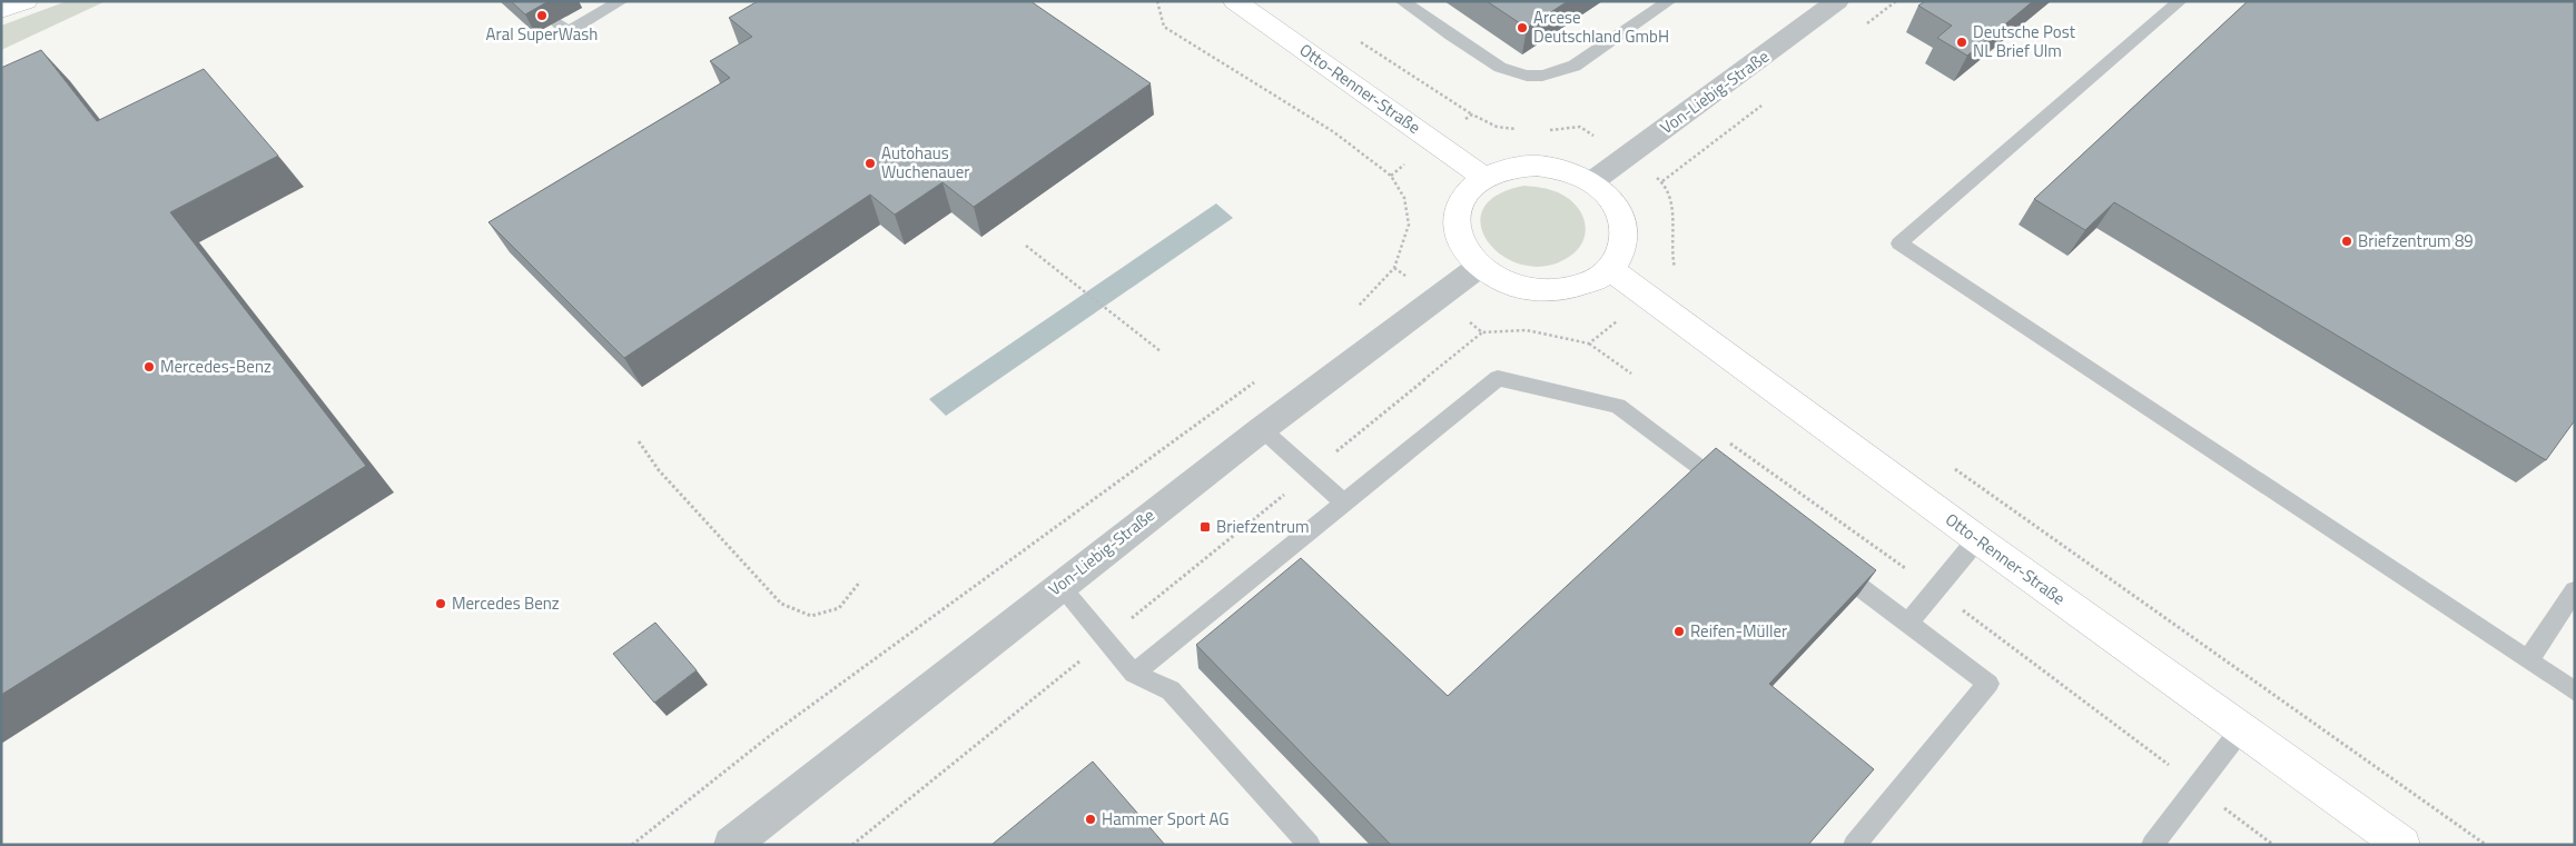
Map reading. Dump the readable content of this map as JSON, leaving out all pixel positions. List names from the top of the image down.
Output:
{
  "streets": {
    "street": ["Otto-Renner-Straße", "Von-Liebig-Straße"]
  },
  "crossings": [
    ["Otto-Renner-Straße", "Von-Liebig-Straße"]
  ],
  "places": {
    "other": [
      "Aral SuperWash",
      "Arcese Deutschland GmbH",
      "Deutsche Post NL Brief Ulm",
      "Autohaus Wuchenauer",
      "Briefzentrum 89",
      "Mercedes-Benz",
      "Mercedes Benz",
      "Reifen-Müller",
      "Hammer Sport AG"
    ],
    "transit": ["Briefzentrum"]
  }
}
